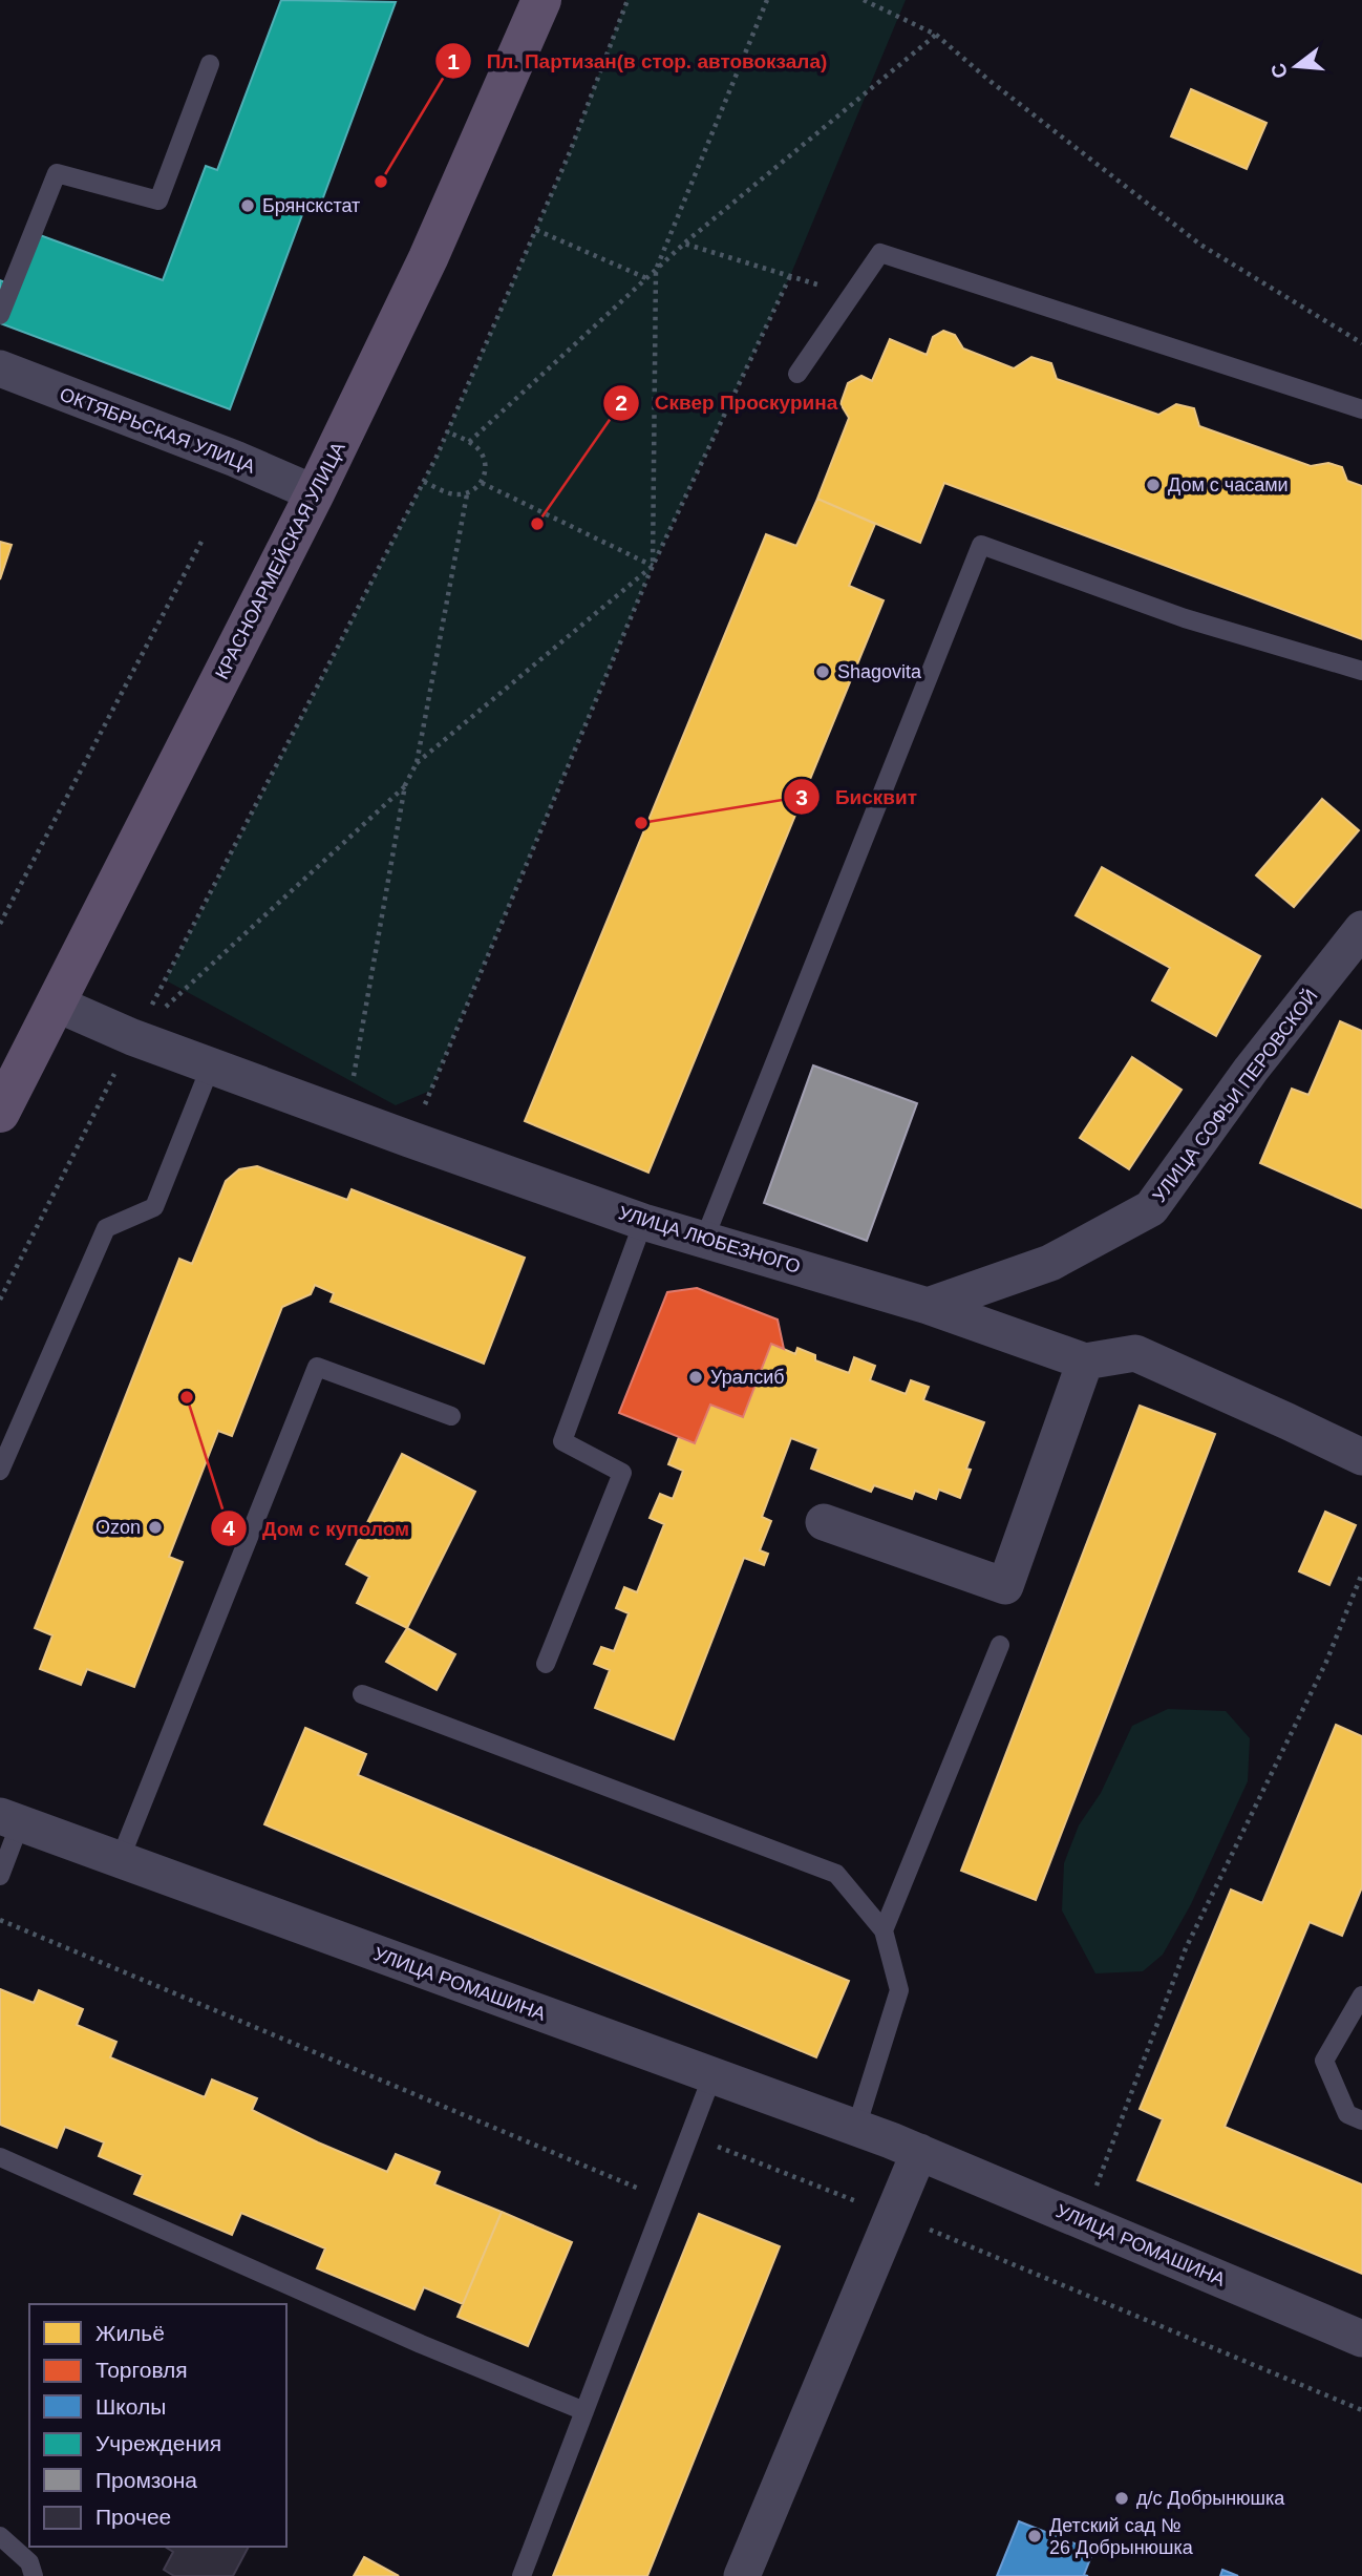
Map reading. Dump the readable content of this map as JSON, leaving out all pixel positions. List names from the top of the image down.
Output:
{
  "streets": {
    "main road": ["КРАСНОАРМЕЙСКАЯ УЛИЦА"],
    "street": [
      "ОКТЯБРЬСКАЯ УЛИЦА",
      "УЛИЦА СОФЬИ ПЕРОВСКОЙ",
      "УЛИЦА ЛЮБЕЗНОГО",
      "УЛИЦА РОМАШИНА"
    ]
  },
  "crossings": [
    ["ОКТЯБРЬСКАЯ УЛИЦА", "КРАСНОАРМЕЙСКАЯ УЛИЦА"],
    ["КРАСНОАРМЕЙСКАЯ УЛИЦА", "УЛИЦА ЛЮБЕЗНОГО"],
    ["УЛИЦА СОФЬИ ПЕРОВСКОЙ", "УЛИЦА ЛЮБЕЗНОГО"]
  ],
  "places": [
    "Пл. Партизан(в стор. автовокзала)",
    "Брянскстат",
    "Дом с часами",
    "Сквер Проскурина",
    "Shagovita",
    "Бисквит",
    "Уралсиб",
    "Дом с куполом",
    "Ozon",
    "д/с Добрынюшка",
    "Детский сад № 26 Добрынюшка"
  ],
  "legend": [
    "Жильё",
    "Торговля",
    "Школы",
    "Учреждения",
    "Промзона",
    "Прочее"
  ],
  "north": "left"
}
